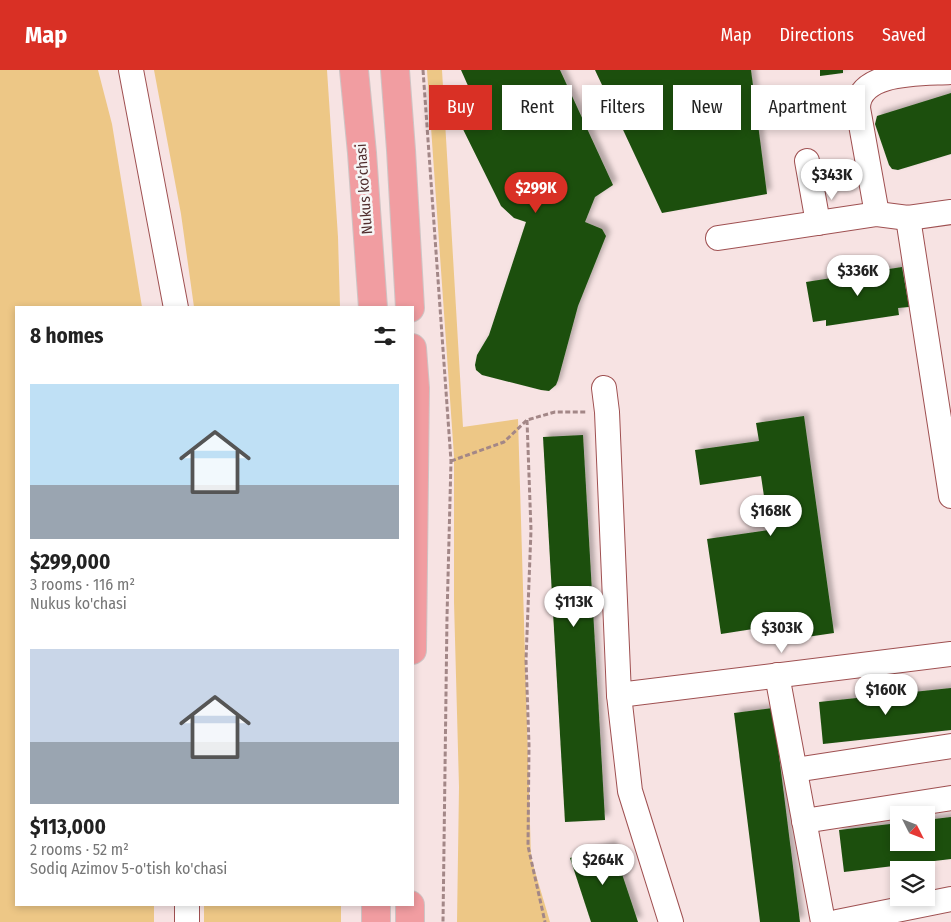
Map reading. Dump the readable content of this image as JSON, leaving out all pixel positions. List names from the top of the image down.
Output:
{
  "streets": {
    "main road": ["Nukus ko'chasi"]
  },
  "north": "bottom right",
  "page": {
    "header": "Map",
    "nav": ["Map", "Directions", "Saved"],
    "chip": [
      "Buy",
      "Rent",
      "Filters",
      "New",
      "Apartment"
    ],
    "price": [
      "$343K",
      "$299K",
      "$336K",
      "$168K",
      "$113K",
      "$303K",
      "$160K",
      "$264K"
    ],
    "heading": "8 homes",
    "list": [
      {
        "name": "$299,000",
        "note": "3 rooms · 116 m² · Nukus ko'chasi"
      },
      {
        "name": "$113,000",
        "note": "2 rooms · 52 m² · Sodiq Azimov 5-o'tish ko'chasi"
      }
    ]
  }
}
